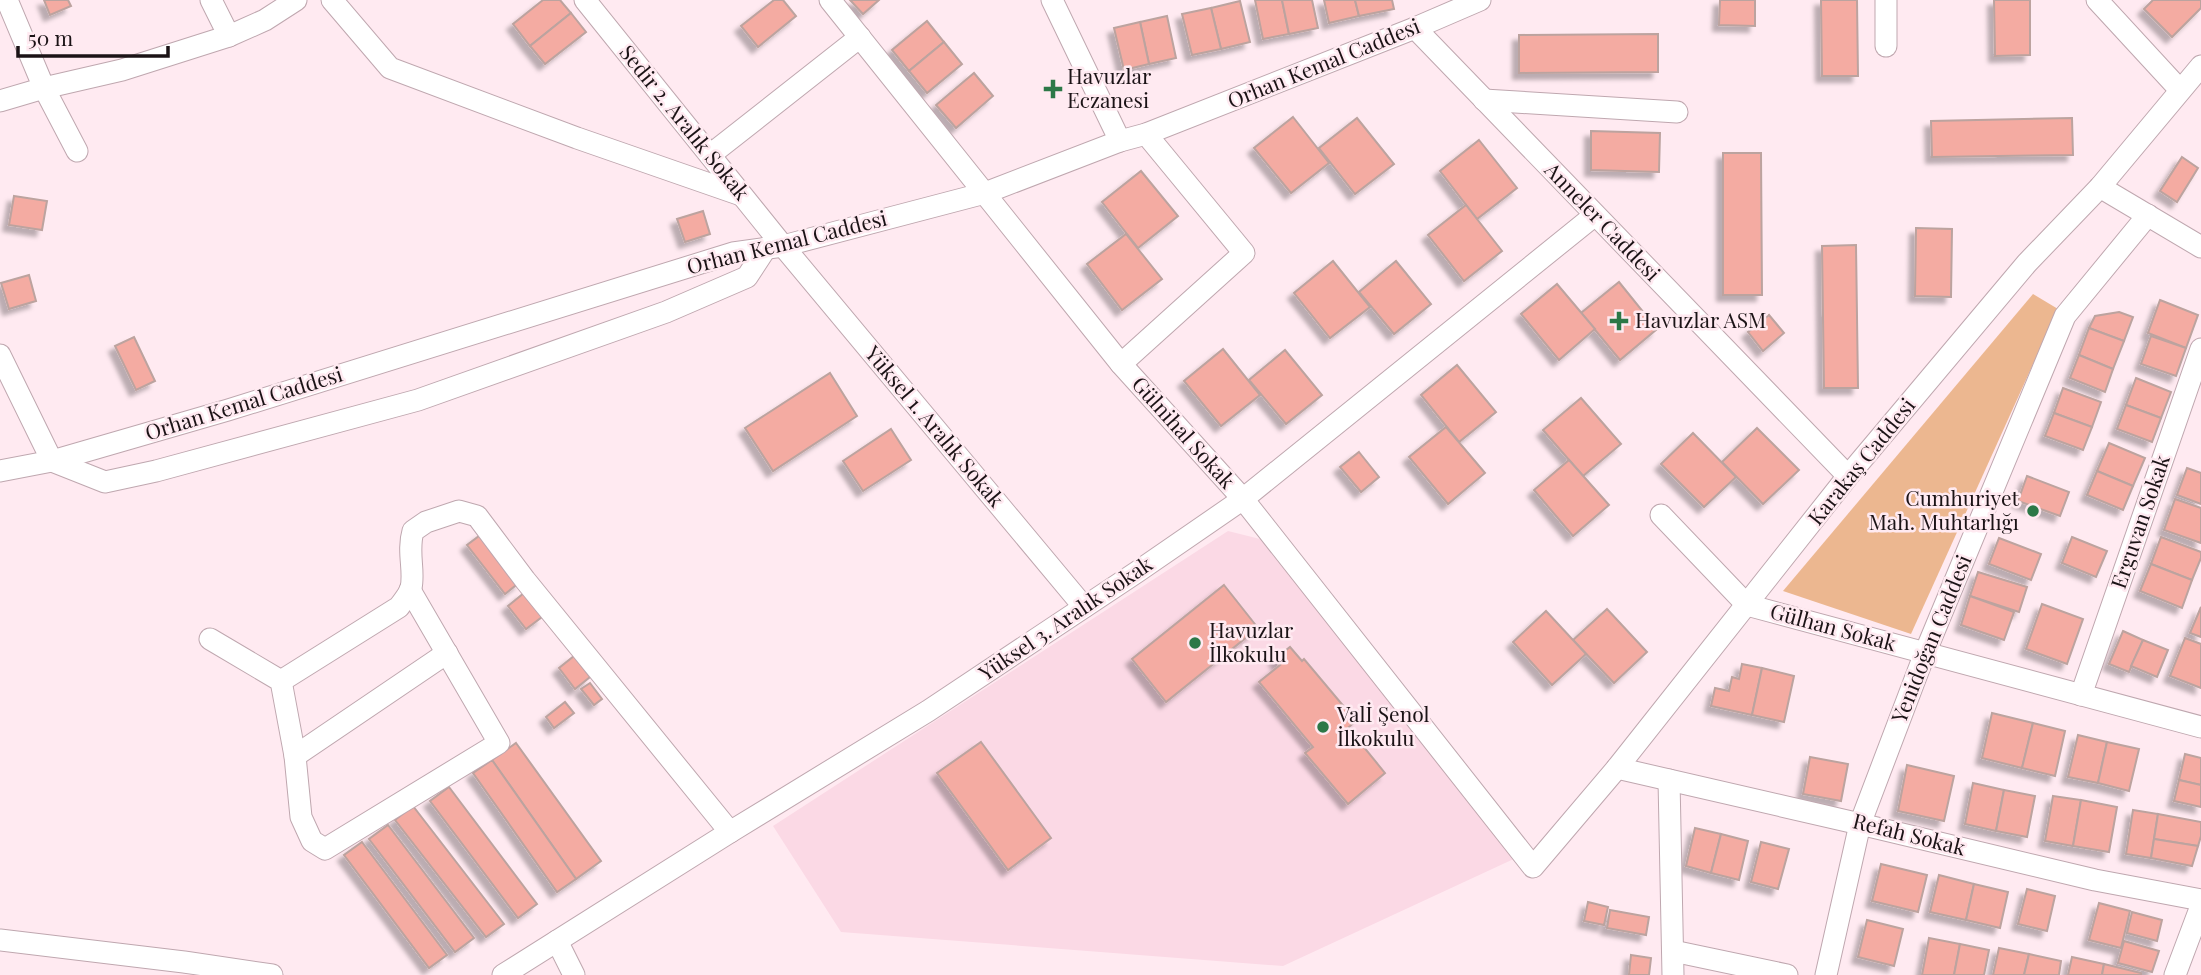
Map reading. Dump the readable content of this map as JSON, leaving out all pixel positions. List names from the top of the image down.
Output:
{
  "streets": {
    "street": [
      "Orhan Kemal Caddesi",
      "Sedir 2. Aralık Sokak",
      "Anneler Caddesi",
      "Yüksel 1. Aralık Sokak",
      "Gülnihal Sokak",
      "Karakaş Caddesi",
      "Erguvan Sokak",
      "Yüksel 3. Aralık Sokak",
      "Gülhan Sokak",
      "Yenidoğan Caddesi",
      "Refah Sokak"
    ]
  },
  "crossings": [
    ["Orhan Kemal Caddesi", "Sedir 2. Aralık Sokak"],
    ["Orhan Kemal Caddesi", "Anneler Caddesi"],
    ["Orhan Kemal Caddesi", "Yüksel 1. Aralık Sokak"],
    ["Orhan Kemal Caddesi", "Gülnihal Sokak"],
    ["Sedir 2. Aralık Sokak", "Yüksel 1. Aralık Sokak"],
    ["Anneler Caddesi", "Karakaş Caddesi"],
    ["Anneler Caddesi", "Yüksel 3. Aralık Sokak"],
    ["Yüksel 1. Aralık Sokak", "Yüksel 3. Aralık Sokak"],
    ["Gülnihal Sokak", "Karakaş Caddesi"],
    ["Gülnihal Sokak", "Yüksel 3. Aralık Sokak"],
    ["Karakaş Caddesi", "Gülhan Sokak"],
    ["Karakaş Caddesi", "Refah Sokak"],
    ["Erguvan Sokak", "Gülhan Sokak"],
    ["Gülhan Sokak", "Yenidoğan Caddesi"],
    ["Yenidoğan Caddesi", "Refah Sokak"]
  ],
  "places": {
    "health": ["Havuzlar Eczanesi", "Havuzlar ASM"],
    "other": ["Cumhuriyet Mah. Muhtarlığı", "Havuzlar İlkokulu", "Valİ Şenol İlkokulu"]
  },
  "scale_bar": "50 m"
}
